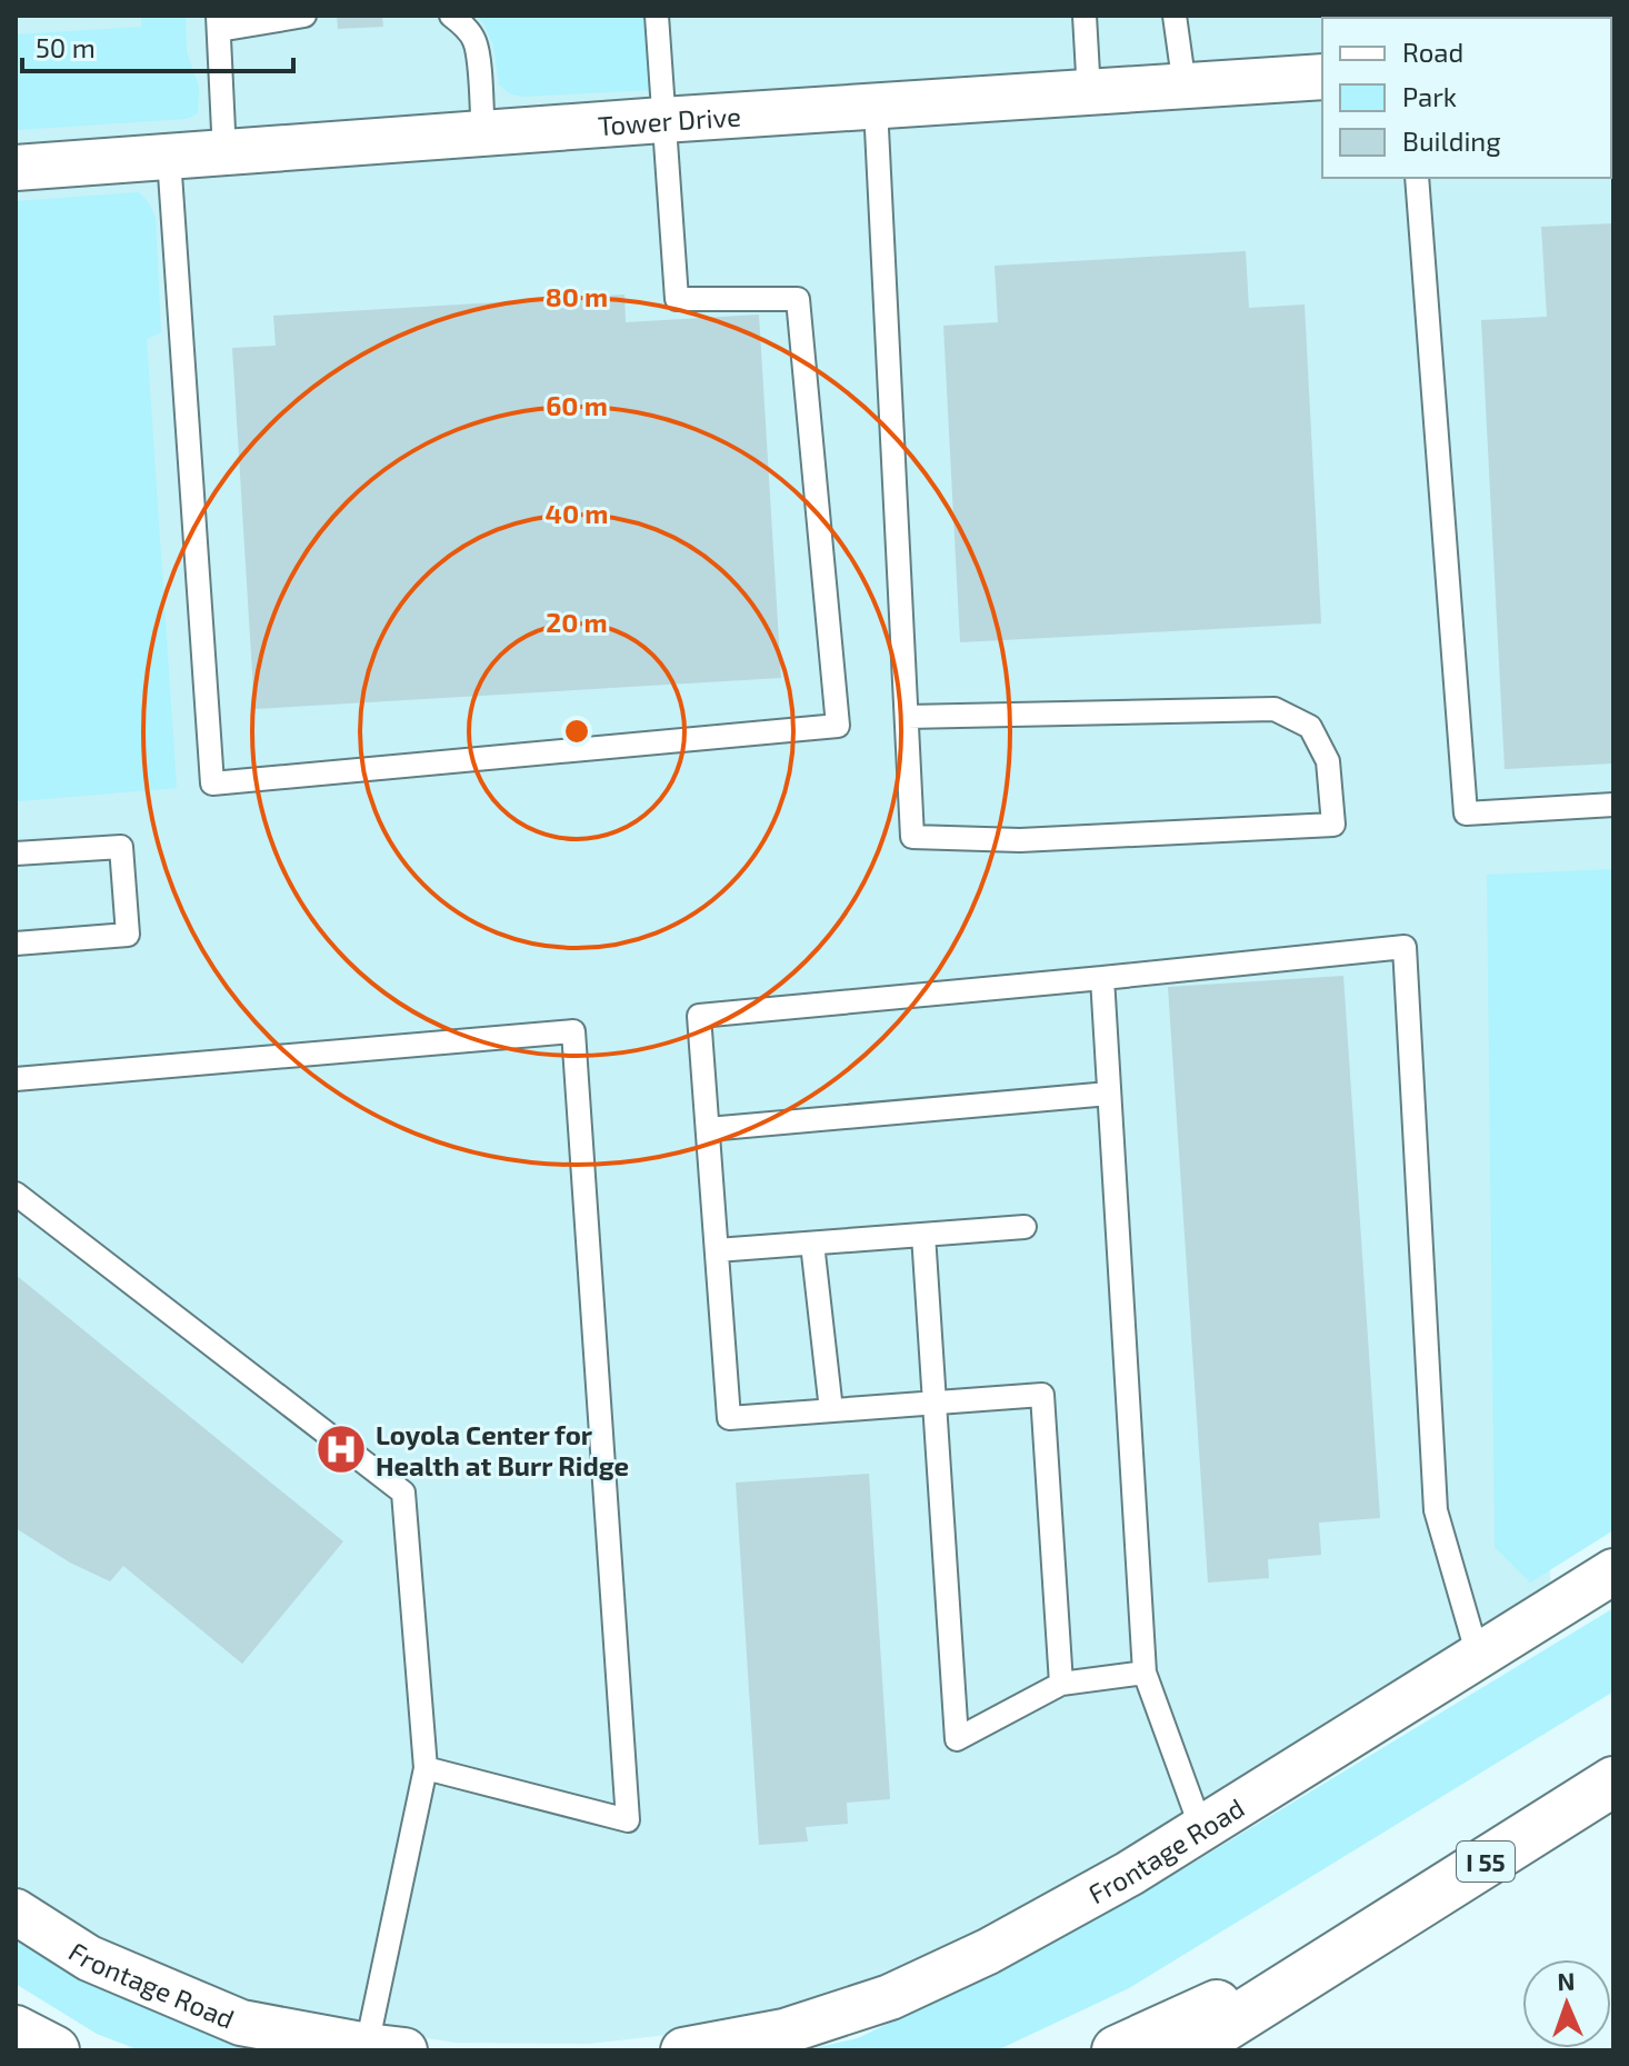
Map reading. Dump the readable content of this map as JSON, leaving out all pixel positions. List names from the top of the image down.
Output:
{
  "streets": {
    "highway": ["I 55"],
    "street": ["Tower Drive", "Frontage Road"]
  },
  "places": {
    "hospital": ["Loyola Center for Health at Burr Ridge"]
  },
  "legend": ["Road", "Park", "Building"],
  "scale_bar": "50 m",
  "north": "top",
  "rings": [
    "80 m",
    "60 m",
    "40 m",
    "20 m"
  ]
}
